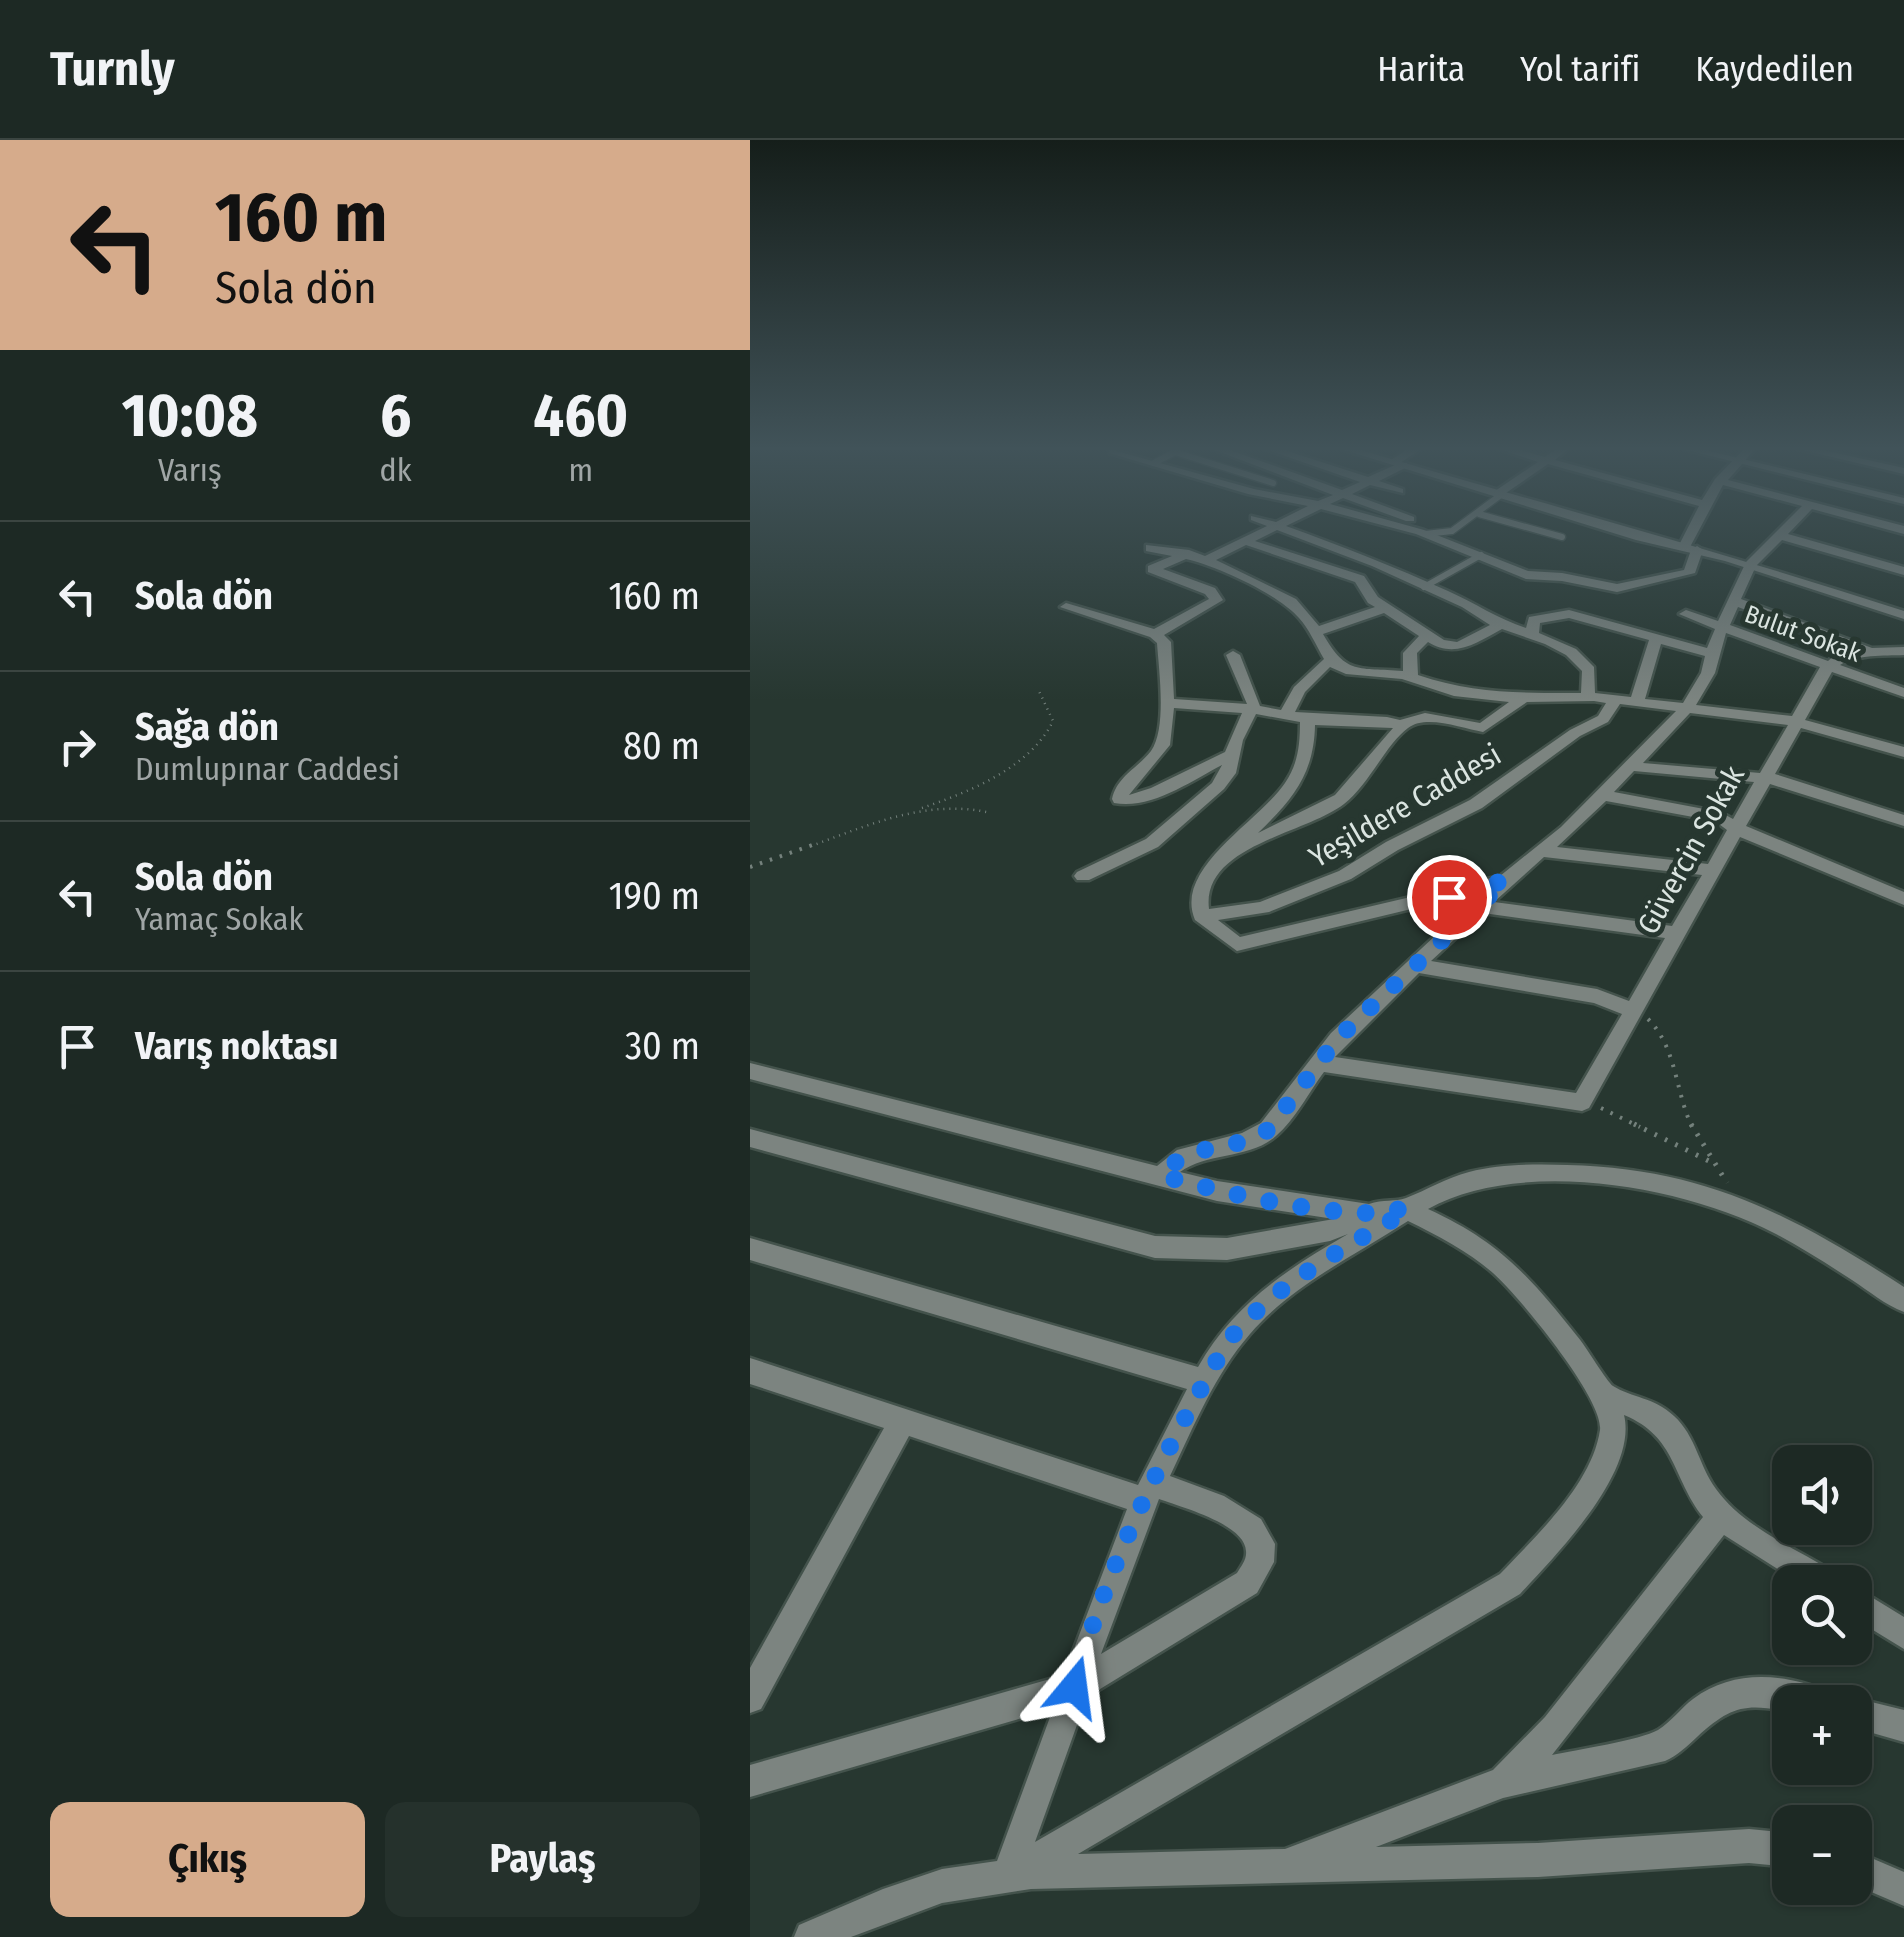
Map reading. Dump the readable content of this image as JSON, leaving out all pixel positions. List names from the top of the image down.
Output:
{
  "streets": {
    "street": ["Bulut Sokak", "Yeşildere Caddesi", "Güvercin Sokak"]
  },
  "crossings": [
    ["Bulut Sokak", "Güvercin Sokak"]
  ],
  "page": {
    "header": "Turnly",
    "nav": ["Harita", "Yol tarifi", "Kaydedilen"],
    "turn": ["160 m", "Sola dön"],
    "eta": [
      "10:08",
      "Varış",
      "6",
      "dk",
      "460",
      "m"
    ],
    "list": [
      {
        "name": "Sola dön",
        "value": "160 m"
      },
      {
        "name": "Sağa dön",
        "note": "Dumlupınar Caddesi",
        "value": "80 m"
      },
      {
        "name": "Sola dön",
        "note": "Yamaç Sokak",
        "value": "190 m"
      },
      {
        "name": "Varış noktası",
        "value": "30 m"
      }
    ],
    "map_buttons": ["+", "−"],
    "buttons": ["Çıkış", "Paylaş"]
  }
}
